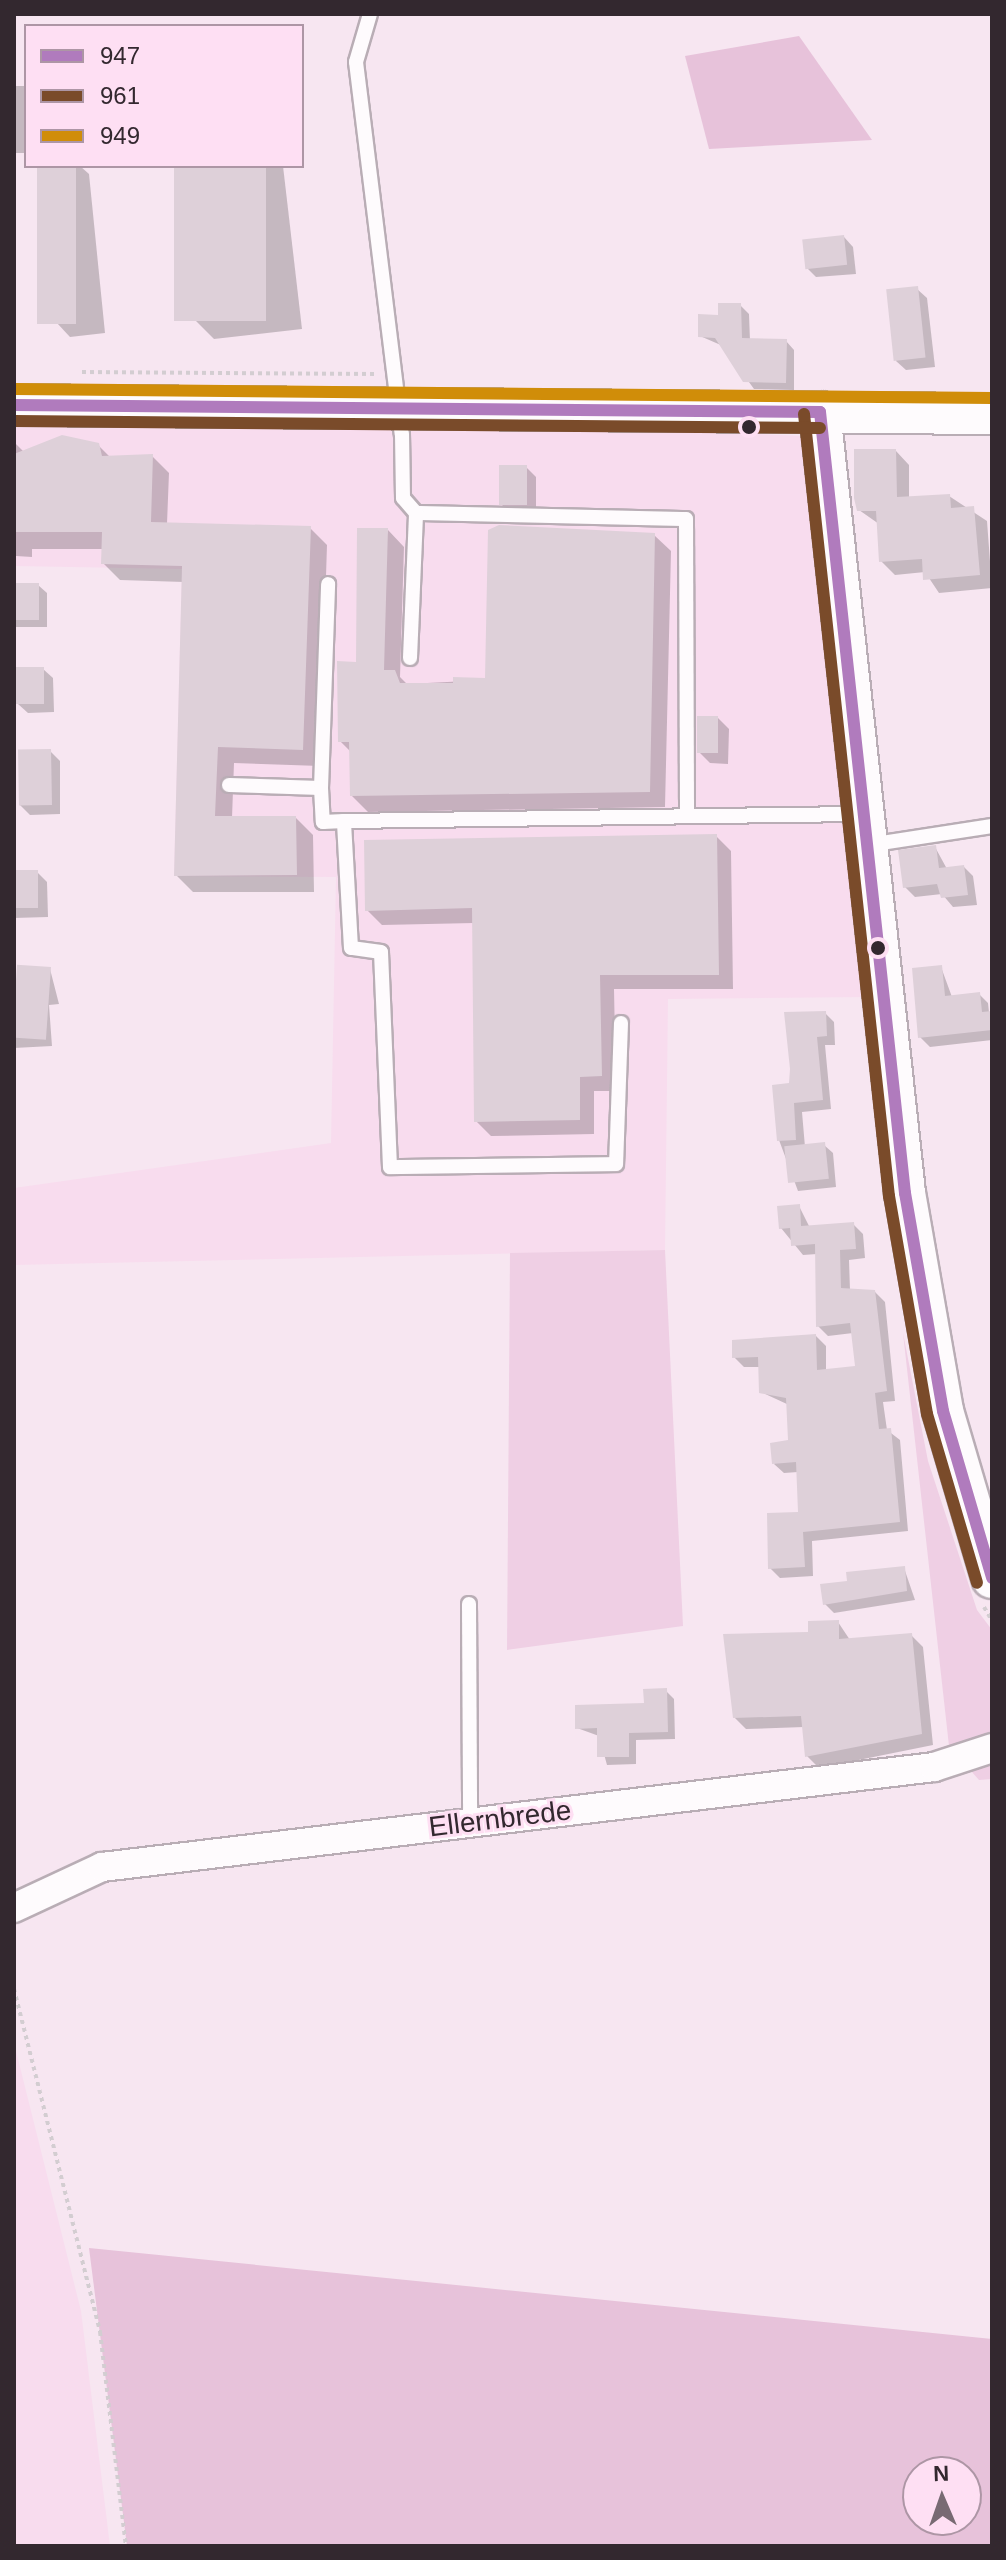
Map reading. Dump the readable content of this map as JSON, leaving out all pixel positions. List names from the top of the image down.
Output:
{
  "streets": {
    "street": ["Ellernbrede"]
  },
  "lines": ["transit line 949", "transit line 947", "transit line 961"],
  "legend": ["947", "961", "949"],
  "north": "top"
}
